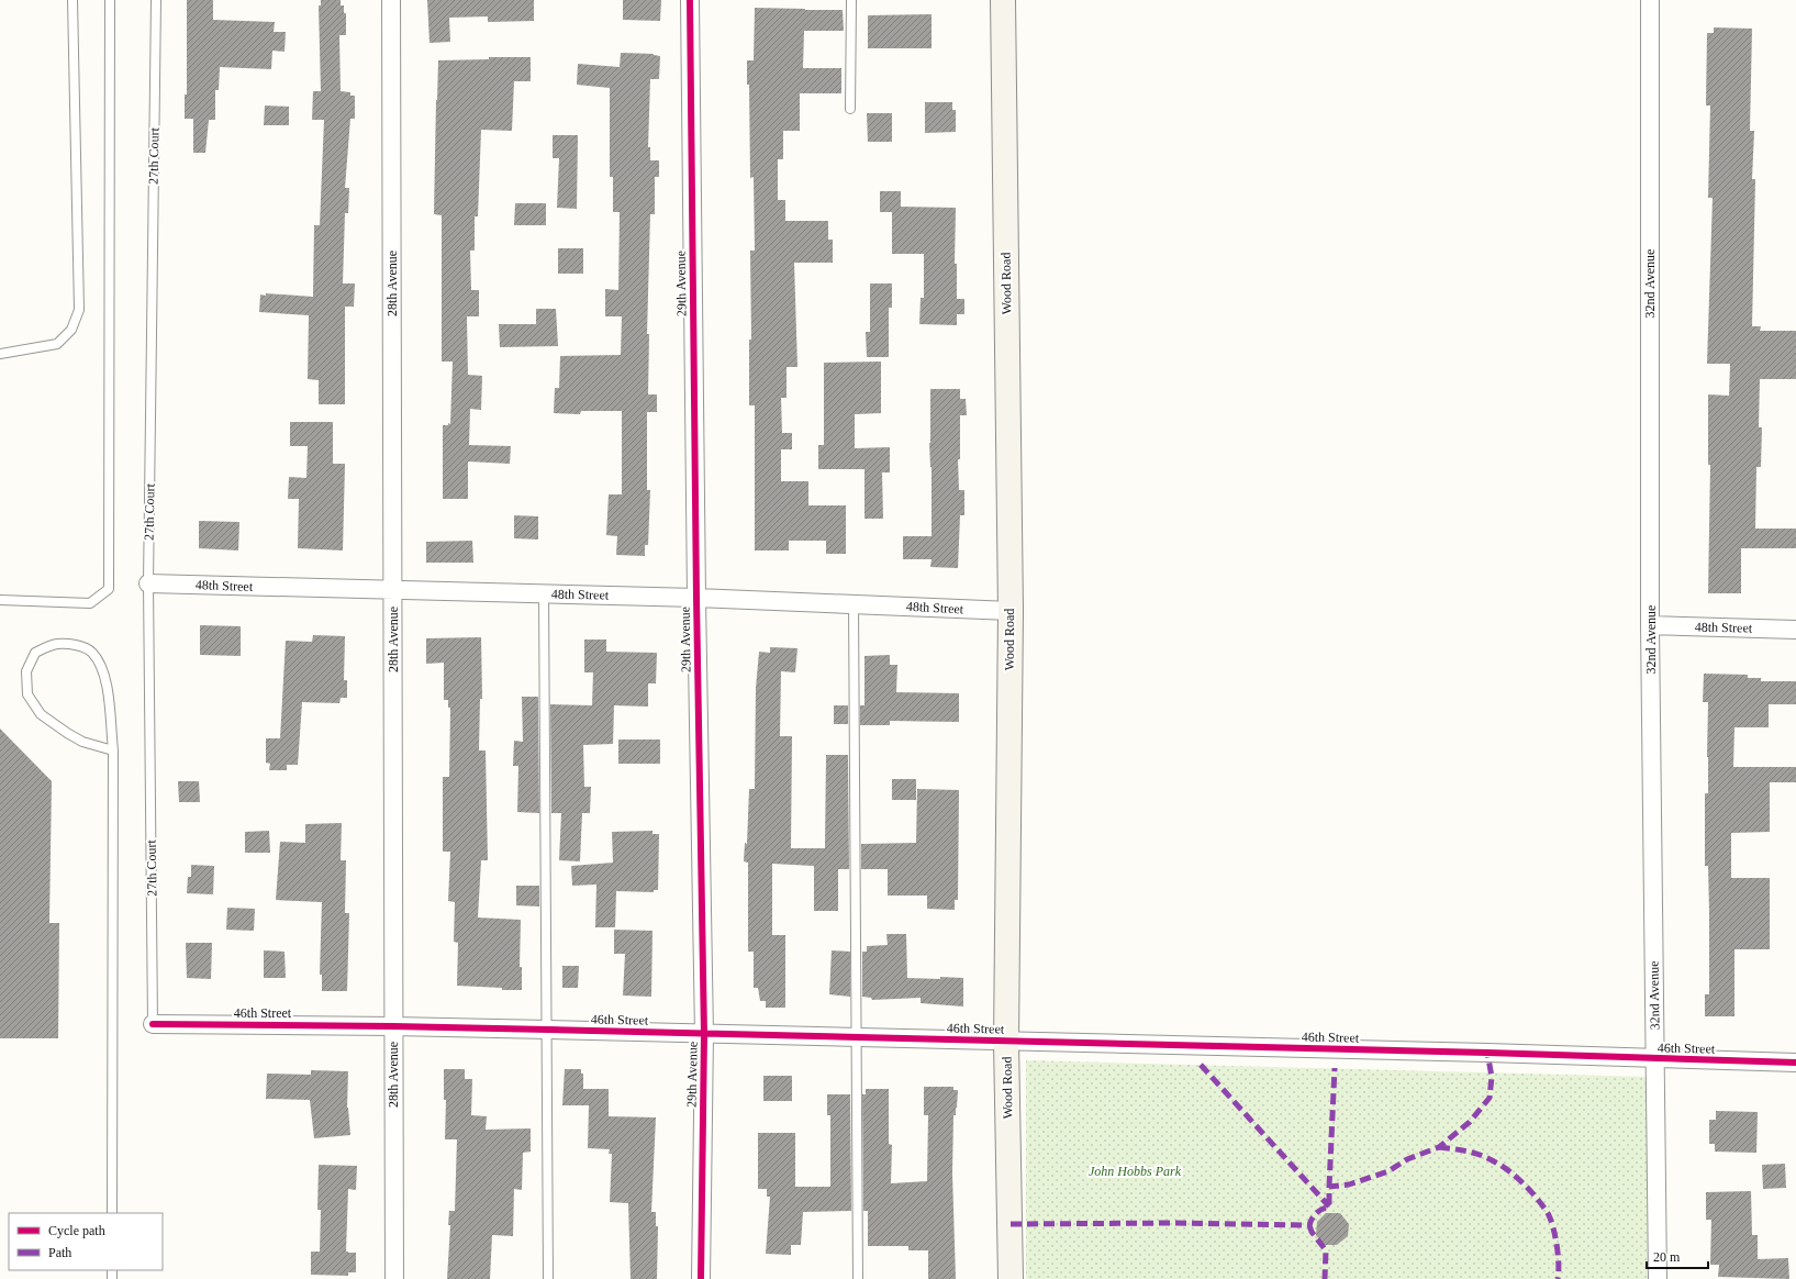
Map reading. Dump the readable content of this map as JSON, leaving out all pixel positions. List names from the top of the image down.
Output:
{
  "streets": {
    "street": [
      "28th Avenue",
      "29th Avenue",
      "Wood Road",
      "32nd Avenue",
      "48th Street",
      "46th Street"
    ],
    "lane": ["27th Court"]
  },
  "crossings": [
    ["27th Court", "48th Street"],
    ["27th Court", "46th Street"],
    ["28th Avenue", "48th Street"],
    ["28th Avenue", "46th Street"],
    ["29th Avenue", "48th Street"],
    ["29th Avenue", "46th Street"],
    ["Wood Road", "48th Street"],
    ["Wood Road", "46th Street"],
    ["32nd Avenue", "48th Street"],
    ["32nd Avenue", "46th Street"]
  ],
  "parks": ["John Hobbs Park"],
  "legend": ["Cycle path", "Path"],
  "scale_bar": "20 m"
}
